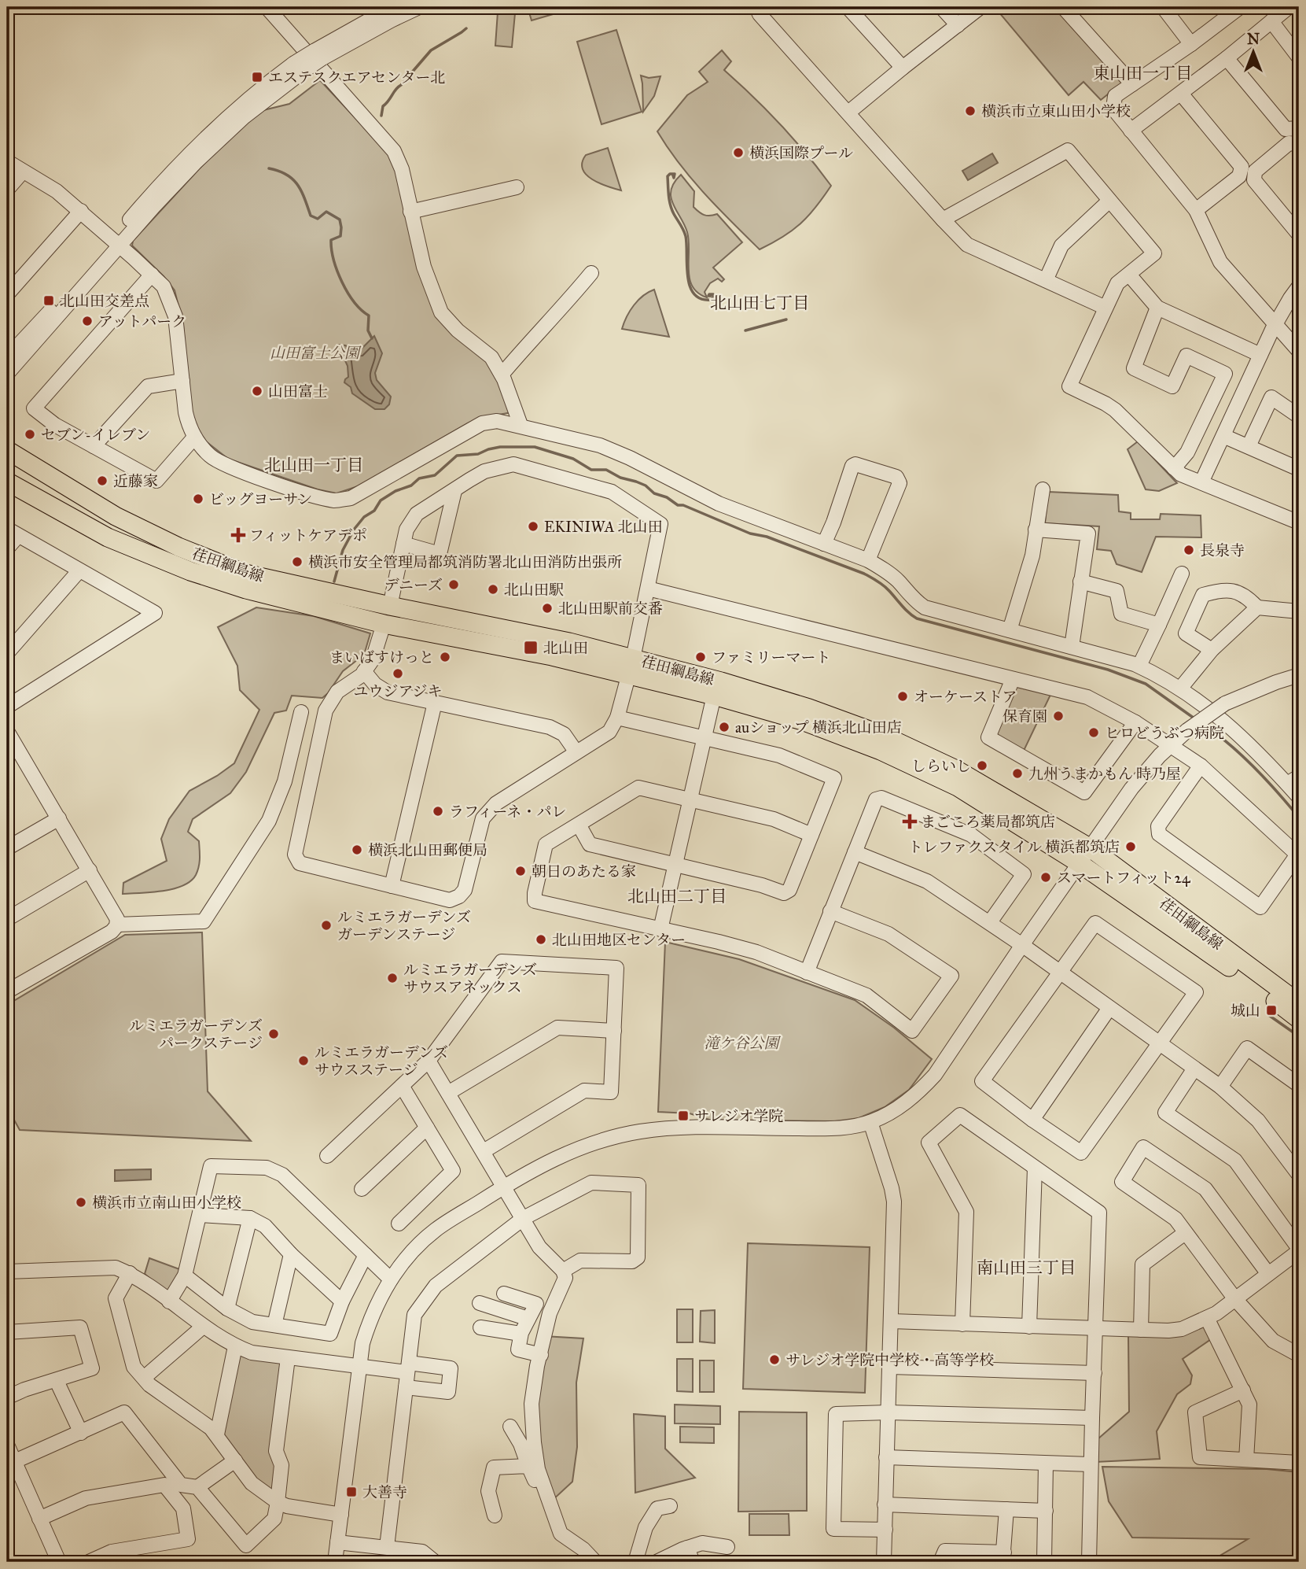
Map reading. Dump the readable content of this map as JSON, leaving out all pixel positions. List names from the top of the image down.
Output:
{
  "streets": {
    "main road": ["荏田綱島線"]
  },
  "districts": [
    "東山田一丁目",
    "北山田七丁目",
    "北山田一丁目",
    "北山田二丁目",
    "南山田三丁目"
  ],
  "parks": ["山田富士公園", "滝ケ谷公園"],
  "places": {
    "transit": [
      "エステスクエアセンター北",
      "北山田交差点",
      "北山田",
      "城山",
      "サレジオ学院",
      "大善寺"
    ],
    "other": [
      "横浜市立東山田小学校",
      "横浜国際プール",
      "アットパーク",
      "山田富士",
      "セブン-イレブン",
      "近藤家",
      "ビッグヨーサン",
      "EKINIWA 北山田",
      "長泉寺",
      "横浜市安全管理局都筑消防署北山田消防出張所",
      "デニーズ",
      "北山田駅",
      "北山田駅前交番",
      "まいばすけっと",
      "ファミリーマート",
      "ユウジアジキ",
      "オーケーストア",
      "保育園",
      "auショップ 横浜北山田店",
      "ヒロどうぶつ病院",
      "しらいし",
      "九州うまかもん 時乃屋",
      "ラフィーネ・パレ",
      "トレファクスタイル 横浜都筑店",
      "横浜北山田郵便局",
      "朝日のあたる家",
      "スマートフィット24",
      "ルミエラガーデンズ ガーデンステージ",
      "北山田地区センター",
      "ルミエラガーデンズ サウスアネックス",
      "ルミエラガーデンズ パークステージ",
      "ルミエラガーデンズ サウスステージ",
      "横浜市立南山田小学校",
      "サレジオ学院中学校・高等学校"
    ],
    "health": ["フィットケアデポ", "まごころ薬局都筑店"]
  },
  "north": "top"
}
